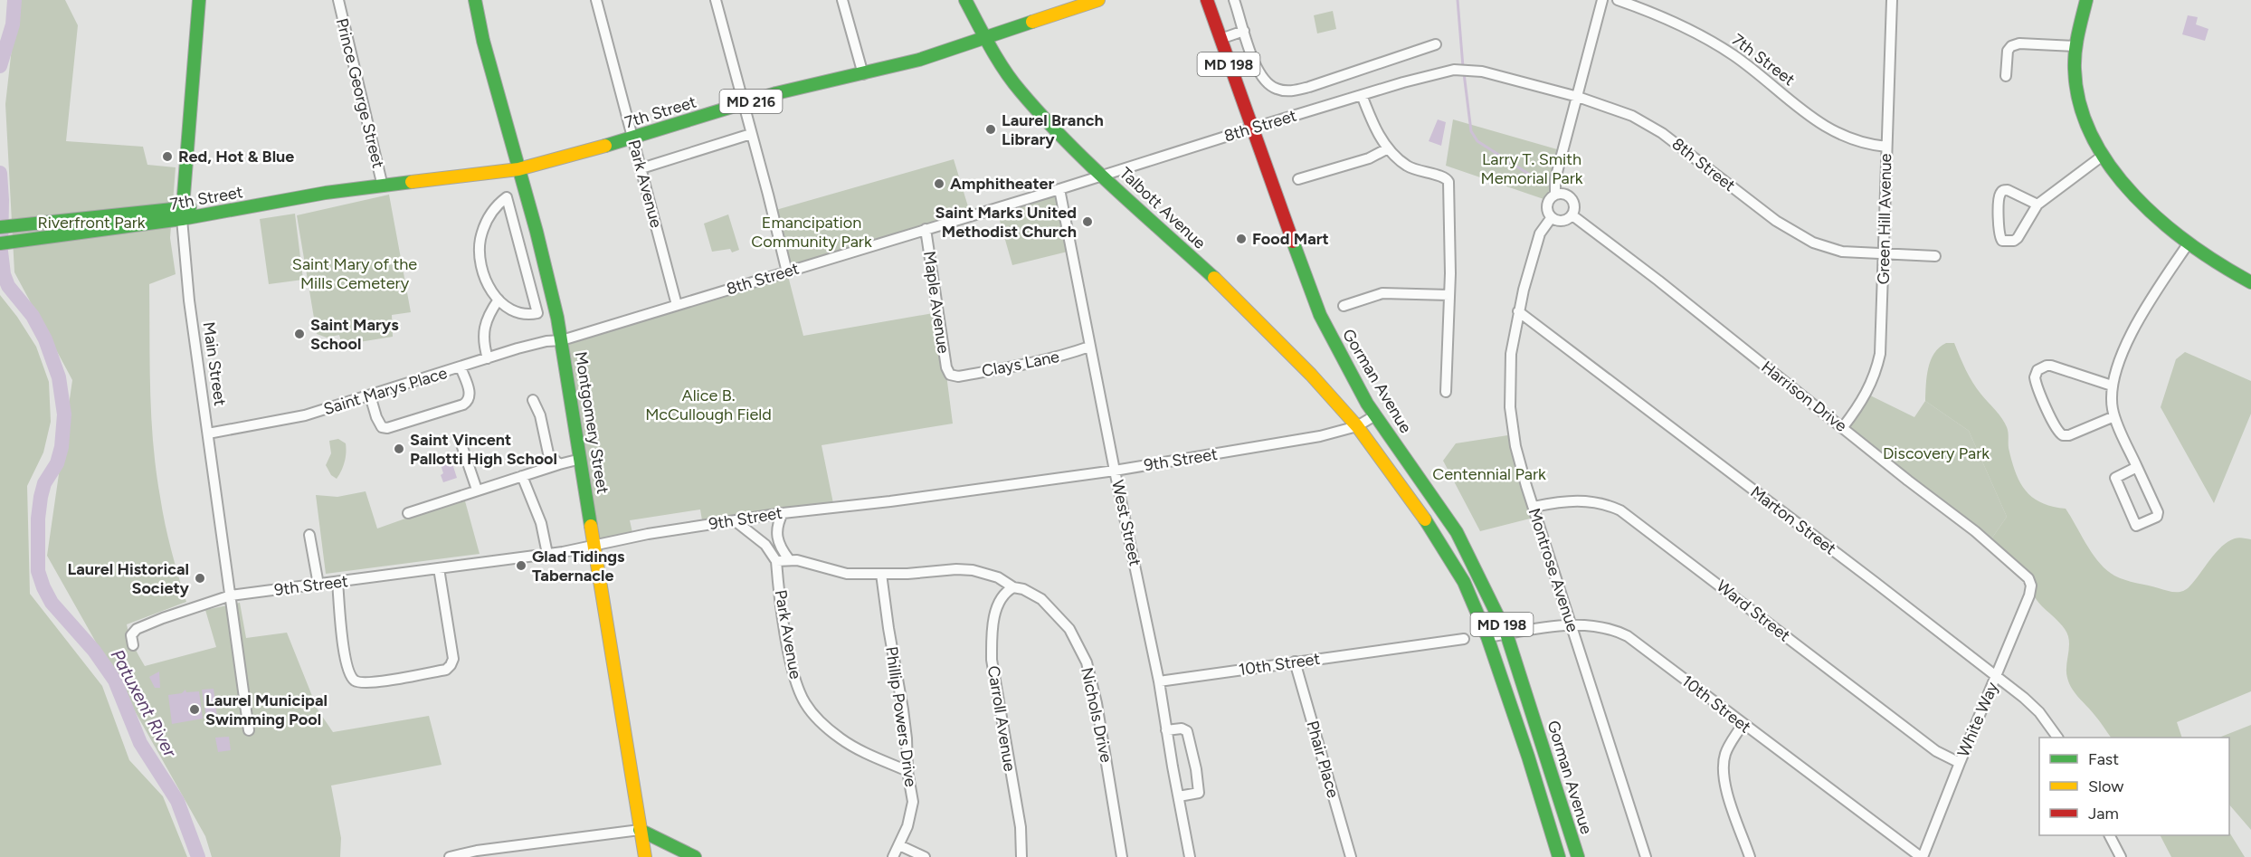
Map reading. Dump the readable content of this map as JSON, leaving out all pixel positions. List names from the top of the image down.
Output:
{
  "streets": {
    "main road": [
      "7th Street",
      "MD 198",
      "MD 216",
      "Talbott Avenue",
      "Main Street",
      "Gorman Avenue",
      "Montgomery Street"
    ],
    "street": [
      "Prince George Street",
      "8th Street",
      "Park Avenue",
      "Green Hill Avenue",
      "Maple Avenue",
      "Clays Lane",
      "Saint Marys Place",
      "Harrison Drive",
      "9th Street",
      "Marton Street",
      "West Street",
      "Montrose Avenue",
      "Ward Street",
      "10th Street",
      "Nichols Drive",
      "Phillip Powers Drive",
      "Carroll Avenue",
      "White Way",
      "Phair Place"
    ]
  },
  "crossings": [
    ["7th Street", "Prince George Street"],
    ["7th Street", "Park Avenue"],
    ["7th Street", "Talbott Avenue"],
    ["7th Street", "Green Hill Avenue"],
    ["7th Street", "Main Street"],
    ["7th Street", "Montgomery Street"],
    ["8th Street", "Park Avenue"],
    ["8th Street", "Talbott Avenue"],
    ["8th Street", "Green Hill Avenue"],
    ["8th Street", "Maple Avenue"],
    ["8th Street", "Gorman Avenue"],
    ["8th Street", "Saint Marys Place"],
    ["8th Street", "Montgomery Street"],
    ["8th Street", "West Street"],
    ["Park Avenue", "Nichols Drive"],
    ["Park Avenue", "Phillip Powers Drive"],
    ["Talbott Avenue", "Gorman Avenue"],
    ["Talbott Avenue", "9th Street"],
    ["Green Hill Avenue", "Harrison Drive"],
    ["Maple Avenue", "Clays Lane"],
    ["Main Street", "Saint Marys Place"],
    ["Main Street", "9th Street"],
    ["Clays Lane", "West Street"],
    ["Gorman Avenue", "9th Street"],
    ["Gorman Avenue", "10th Street"],
    ["Saint Marys Place", "Montgomery Street"],
    ["Harrison Drive", "Montrose Avenue"],
    ["Harrison Drive", "White Way"],
    ["Montgomery Street", "9th Street"],
    ["9th Street", "West Street"],
    ["Marton Street", "Montrose Avenue"],
    ["Marton Street", "White Way"],
    ["West Street", "10th Street"],
    ["Montrose Avenue", "Ward Street"],
    ["Montrose Avenue", "10th Street"],
    ["Ward Street", "White Way"],
    ["10th Street", "White Way"],
    ["10th Street", "Phair Place"],
    ["Nichols Drive", "Phillip Powers Drive"],
    ["Nichols Drive", "Carroll Avenue"]
  ],
  "water": ["Patuxent River"],
  "parks": [
    "Larry T. Smith Memorial Park",
    "Riverfront Park",
    "Emancipation Community Park",
    "Saint Mary of the Mills Cemetery",
    "Alice B. McCullough Field",
    "Discovery Park",
    "Centennial Park"
  ],
  "places": [
    "Laurel Branch Library",
    "Red, Hot & Blue",
    "Amphitheater",
    "Saint Marks United Methodist Church",
    "Food Mart",
    "Saint Marys School",
    "Saint Vincent Pallotti High School",
    "Glad Tidings Tabernacle",
    "Laurel Historical Society",
    "Laurel Municipal Swimming Pool"
  ],
  "legend": ["Fast", "Slow", "Jam"]
}
